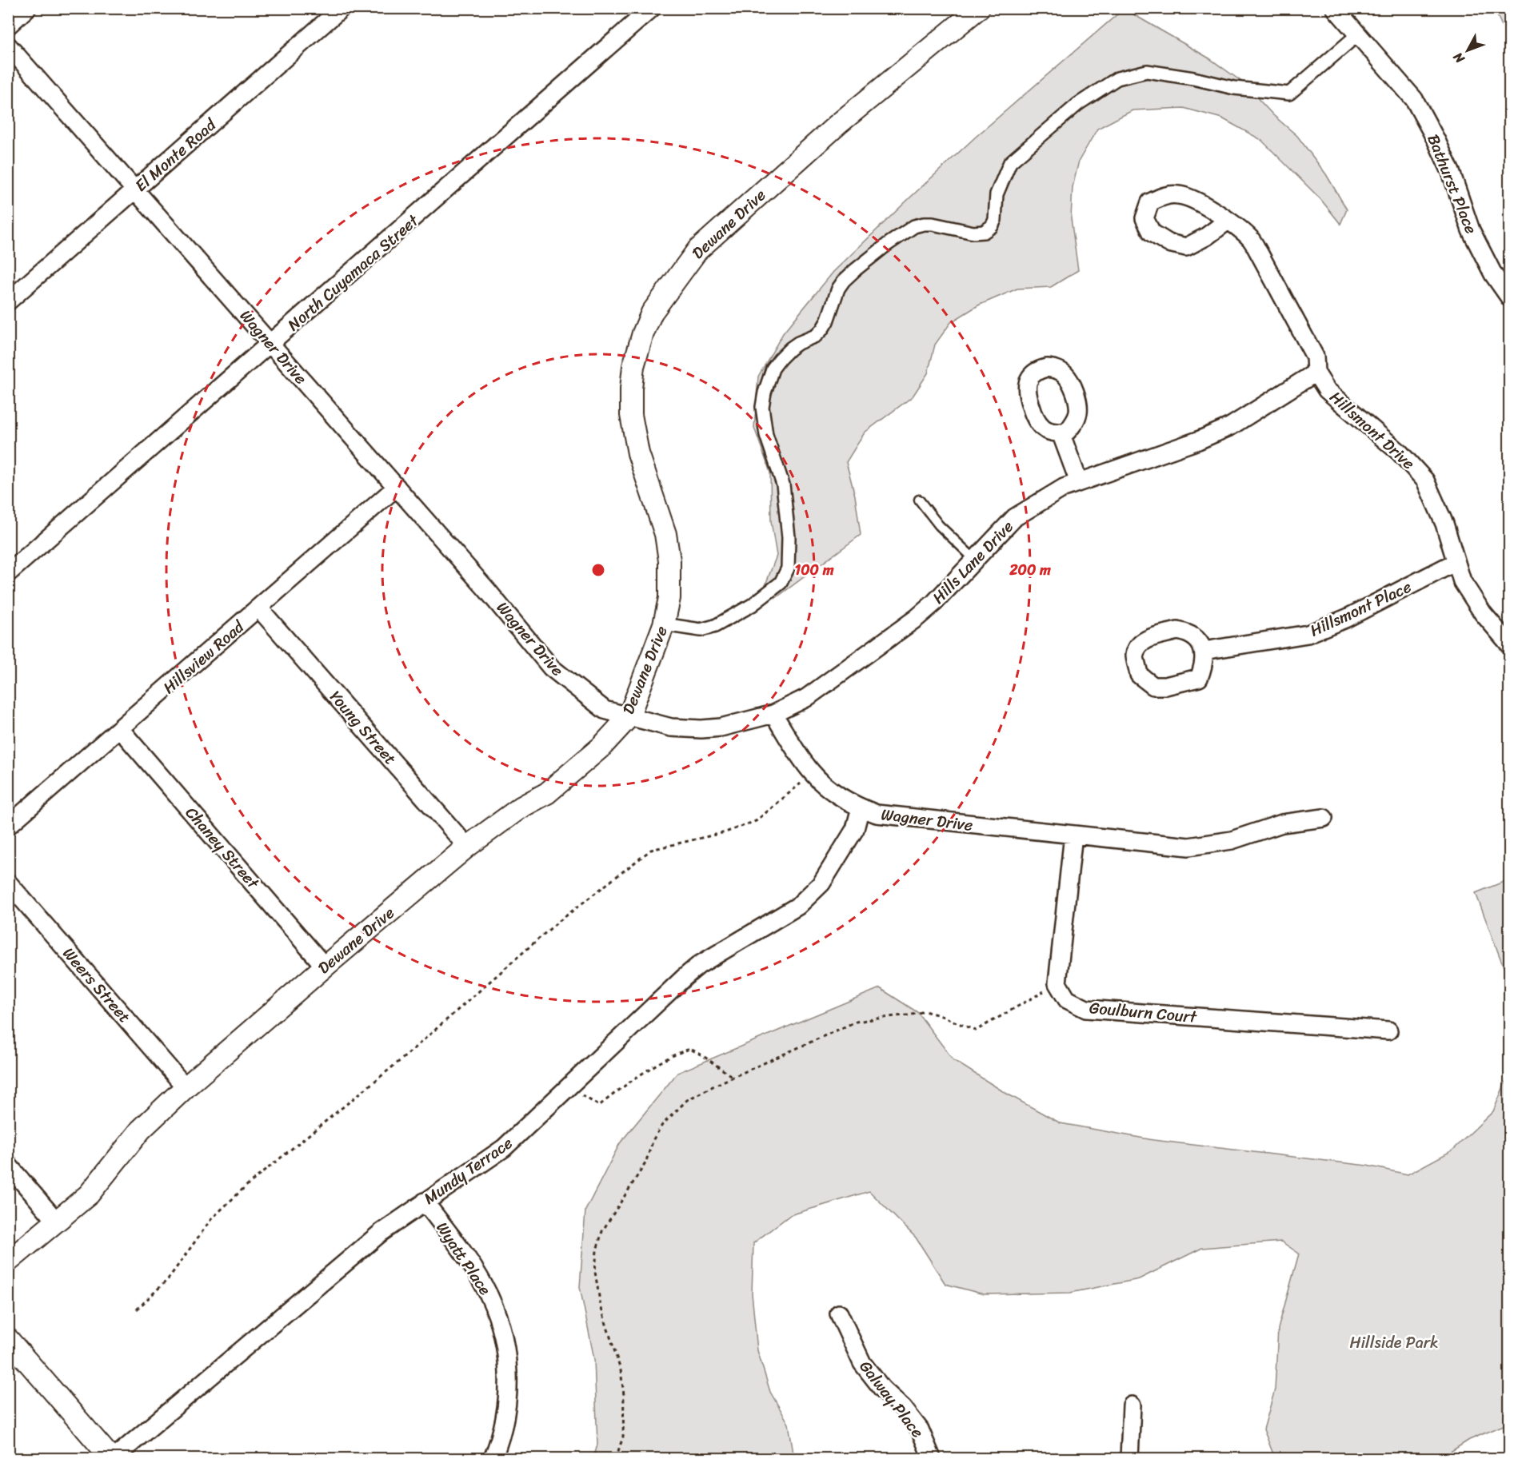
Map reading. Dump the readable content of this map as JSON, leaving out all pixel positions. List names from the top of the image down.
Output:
{
  "streets": {
    "street": [
      "El Monte Road",
      "Bathurst Place",
      "Dewane Drive",
      "North Cuyamaca Street",
      "Wagner Drive",
      "Hillsmont Drive",
      "Hills Lane Drive",
      "Hillsmont Place",
      "Hillsview Road",
      "Young Street",
      "Chaney Street",
      "Weers Street",
      "Goulburn Court",
      "Mundy Terrace",
      "Wyatt Place",
      "Galway Place"
    ]
  },
  "crossings": [
    ["El Monte Road", "Wagner Drive"],
    ["Dewane Drive", "Wagner Drive"],
    ["Dewane Drive", "Young Street"],
    ["Dewane Drive", "Chaney Street"],
    ["Dewane Drive", "Weers Street"],
    ["North Cuyamaca Street", "Wagner Drive"],
    ["Wagner Drive", "Hills Lane Drive"],
    ["Wagner Drive", "Hillsview Road"],
    ["Wagner Drive", "Mundy Terrace"],
    ["Hillsmont Drive", "Hills Lane Drive"],
    ["Hillsmont Drive", "Hillsmont Place"],
    ["Hillsview Road", "Young Street"],
    ["Hillsview Road", "Chaney Street"],
    ["Mundy Terrace", "Wyatt Place"]
  ],
  "parks": ["Hillside Park"],
  "north": "bottom left",
  "rings": ["100 m", "200 m"]
}
